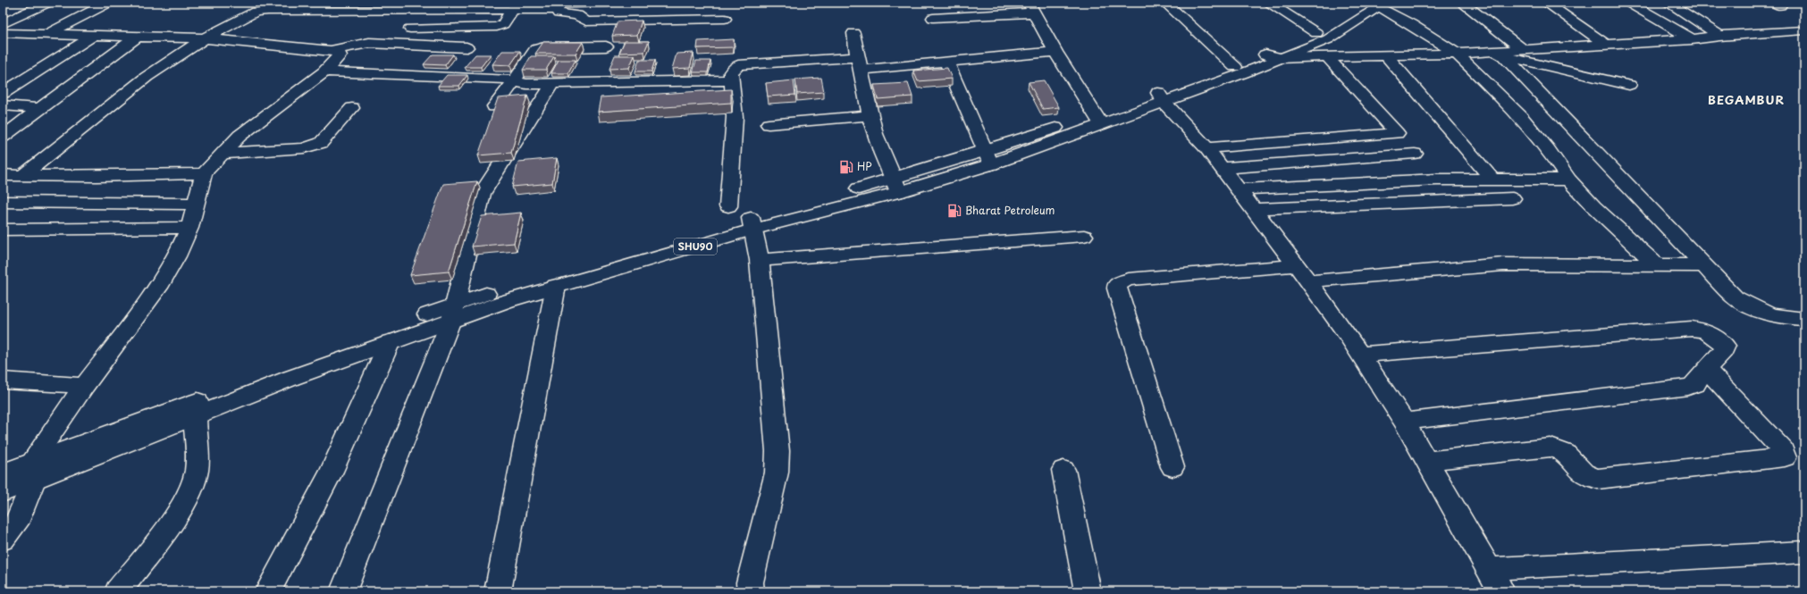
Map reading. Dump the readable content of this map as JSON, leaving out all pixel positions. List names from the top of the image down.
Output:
{
  "streets": {
    "street": ["SHU90"]
  },
  "districts": ["BEGAMBUR"],
  "places": {
    "fuel station": ["HP", "Bharat Petroleum"]
  }
}
